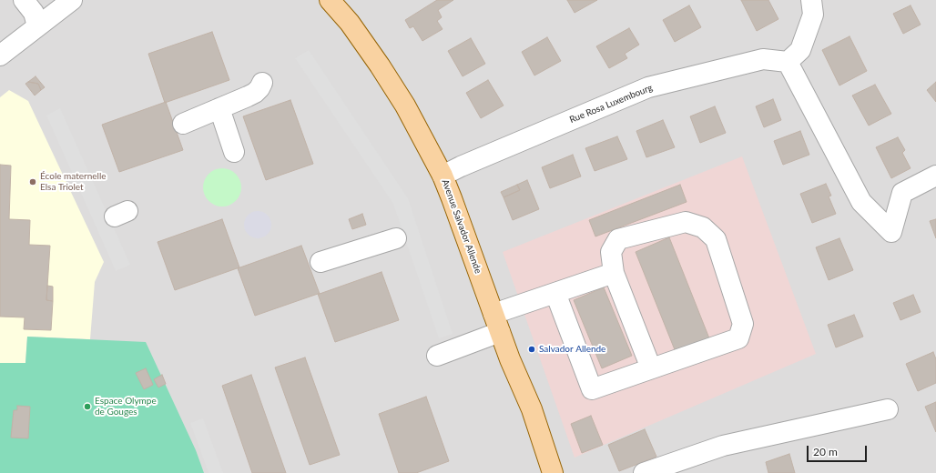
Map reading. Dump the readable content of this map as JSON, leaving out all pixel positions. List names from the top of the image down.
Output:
{
  "streets": {
    "main road": ["Avenue Salvador Allende"],
    "street": ["Rue Rosa Luxembourg"]
  },
  "crossings": [
    ["Rue Rosa Luxembourg", "Avenue Salvador Allende"]
  ],
  "places": ["École maternelle Elsa Triolet", "Salvador Allende", "Espace Olympe de Gouges"],
  "scale_bar": "20 m"
}
